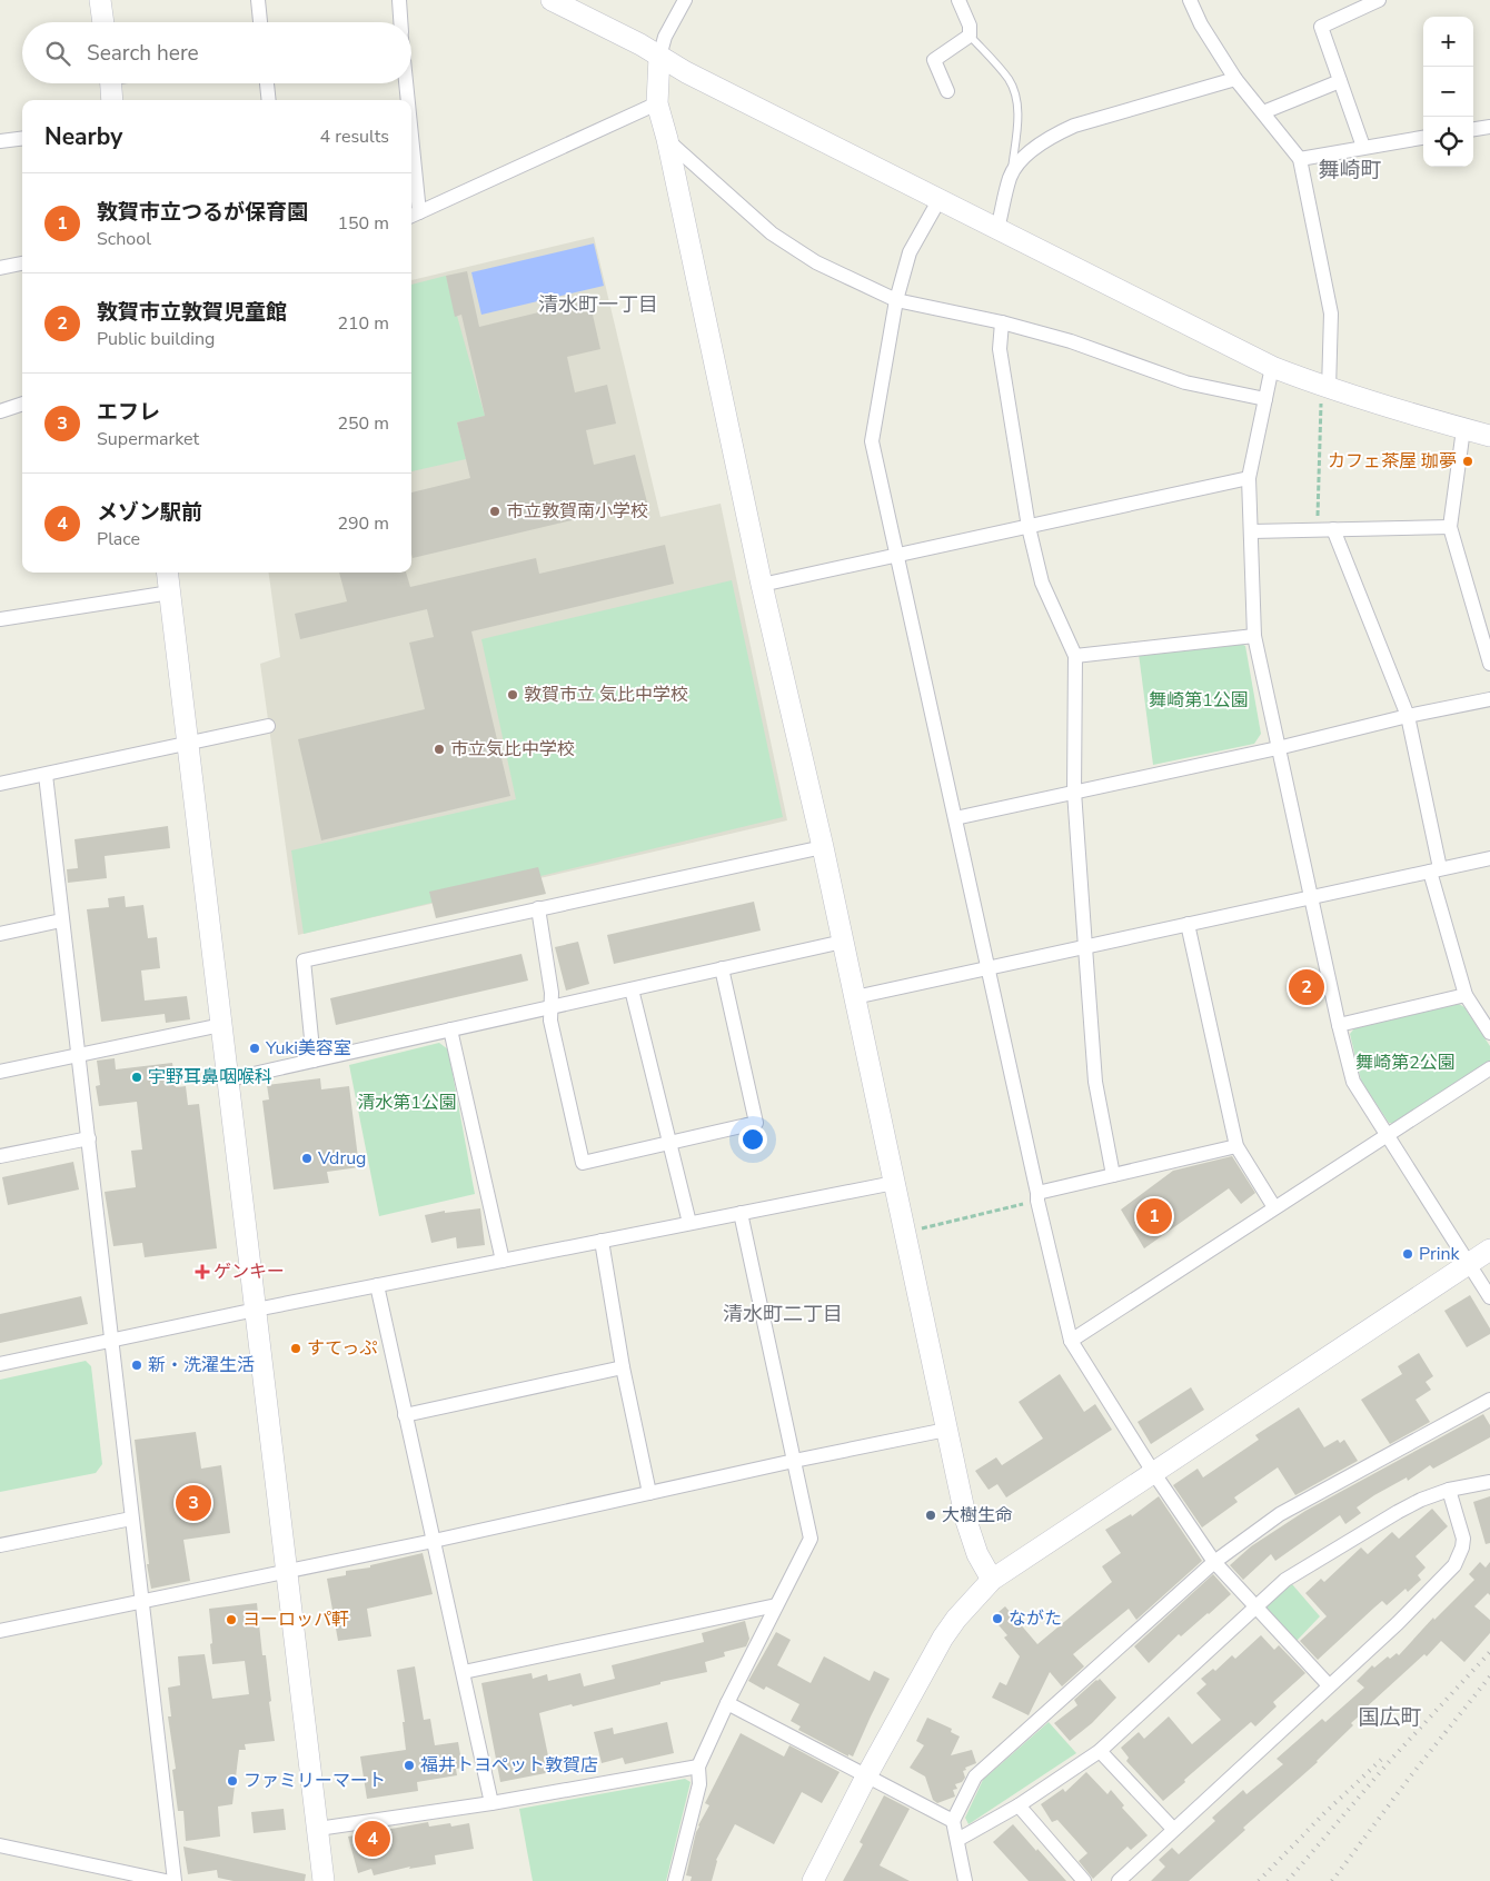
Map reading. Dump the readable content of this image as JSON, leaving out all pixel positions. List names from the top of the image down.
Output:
{
  "districts": [
    "舞崎町",
    "清水町一丁目",
    "清水町二丁目",
    "国広町"
  ],
  "parks": ["舞崎第1公園", "舞崎第2公園", "清水第1公園"],
  "places": {
    "other": [
      "カフェ茶屋 珈夢",
      "市立敦賀南小学校",
      "敦賀市立 気比中学校",
      "市立気比中学校",
      "Yuki美容室",
      "宇野耳鼻咽喉科",
      "Vdrug",
      "Prink",
      "すてっぷ",
      "新・洗濯生活",
      "大樹生命",
      "ながた",
      "ヨーロッパ軒",
      "福井トヨペット敦賀店",
      "ファミリーマート"
    ],
    "health": ["ゲンキー"]
  },
  "page": {
    "map_buttons": ["+", "−"],
    "search": "Search here",
    "heading": ["Nearby", "4 results"],
    "list": [
      {
        "mark": "1",
        "name": "敦賀市立つるが保育園",
        "note": "School",
        "value": "150 m"
      },
      {
        "mark": "2",
        "name": "敦賀市立敦賀児童館",
        "note": "Public building",
        "value": "210 m"
      },
      {
        "mark": "3",
        "name": "エフレ",
        "note": "Supermarket",
        "value": "250 m"
      },
      {
        "mark": "4",
        "name": "メゾン駅前",
        "note": "Place",
        "value": "290 m"
      }
    ],
    "pins": [
      "2",
      "1",
      "3",
      "4"
    ]
  }
}
